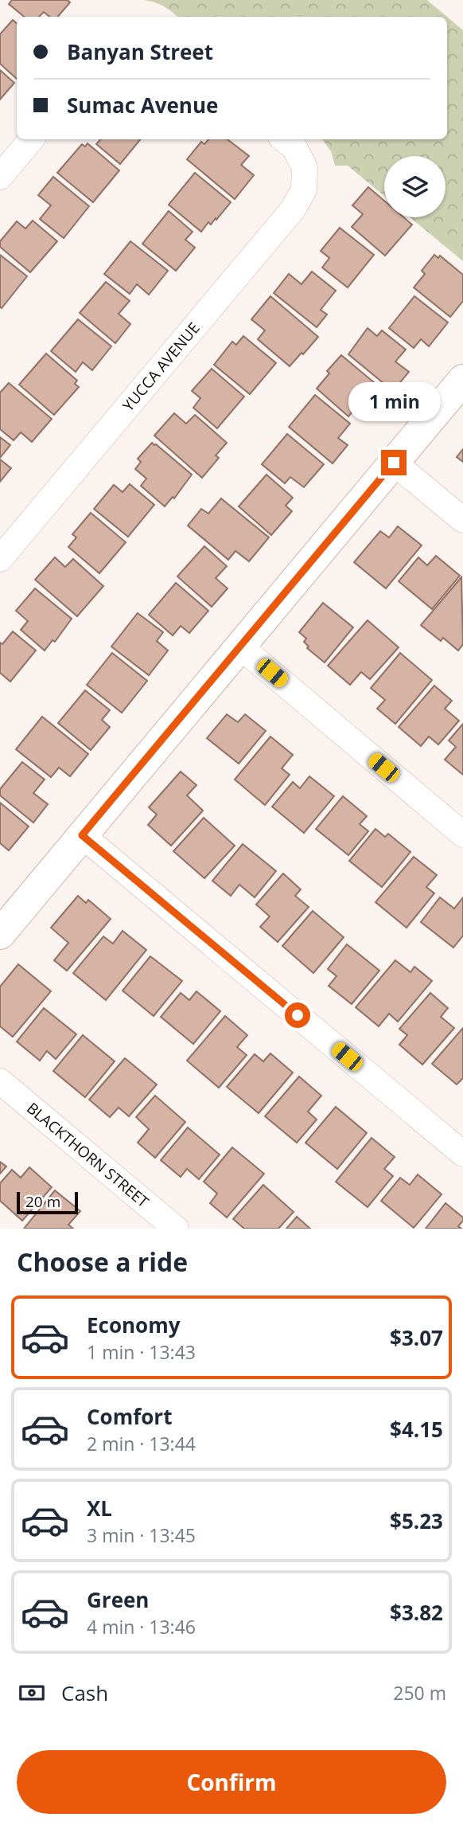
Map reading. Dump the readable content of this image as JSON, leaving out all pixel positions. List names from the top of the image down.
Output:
{
  "streets": {
    "street": ["YUCCA AVENUE", "BLACKTHORN STREET"]
  },
  "scale_bar": "20 m",
  "page": {
    "banner": ["Banyan Street", "Sumac Avenue"],
    "bubble": "1 min",
    "scale": "20 m",
    "heading": "Choose a ride",
    "list": [
      {
        "name": "Economy",
        "note": "1 min · 13:43",
        "value": "$3.07"
      },
      {
        "name": "Comfort",
        "note": "2 min · 13:44",
        "value": "$4.15"
      },
      {
        "name": "XL",
        "note": "3 min · 13:45",
        "value": "$5.23"
      },
      {
        "name": "Green",
        "note": "4 min · 13:46",
        "value": "$3.82"
      }
    ],
    "pay": ["Cash", "250 m"],
    "buttons": "Confirm"
  }
}
